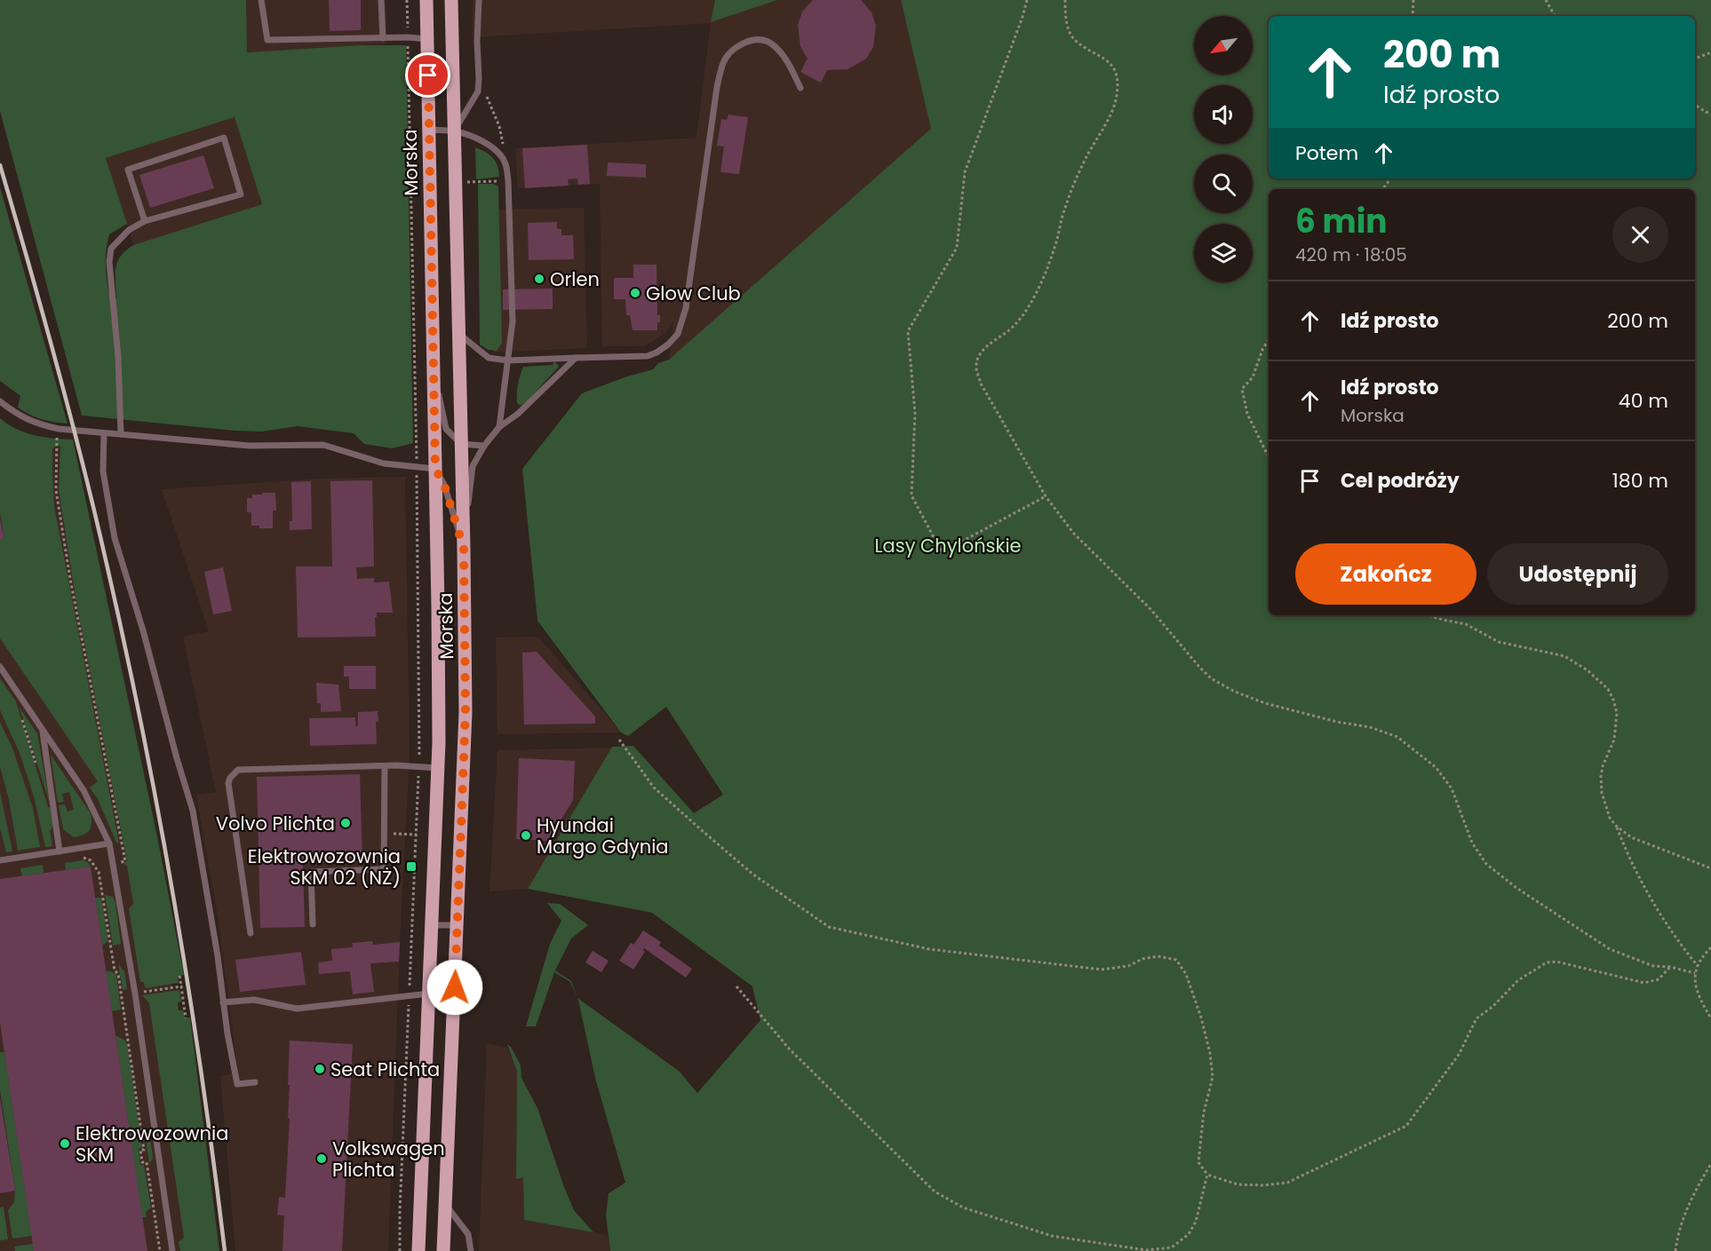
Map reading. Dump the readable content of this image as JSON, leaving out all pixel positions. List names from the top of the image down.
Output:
{
  "streets": {
    "main road": ["Morska"]
  },
  "parks": ["Lasy Chylońskie"],
  "places": {
    "other": [
      "Orlen",
      "Glow Club",
      "Volvo Plichta",
      "Hyundai Margo Gdynia",
      "Seat Plichta",
      "Elektrowozownia SKM",
      "Volkswagen Plichta"
    ],
    "transit": ["Elektrowozownia SKM 02 (NŻ)"]
  },
  "north": "bottom left",
  "page": {
    "turn": ["200 m", "Idź prosto"],
    "then": "Potem",
    "heading": ["6 min", "420 m · 18:05"],
    "list": [
      {
        "name": "Idź prosto",
        "value": "200 m"
      },
      {
        "name": "Idź prosto",
        "note": "Morska",
        "value": "40 m"
      },
      {
        "name": "Cel podróży",
        "value": "180 m"
      }
    ],
    "buttons": ["Zakończ", "Udostępnij"]
  }
}
